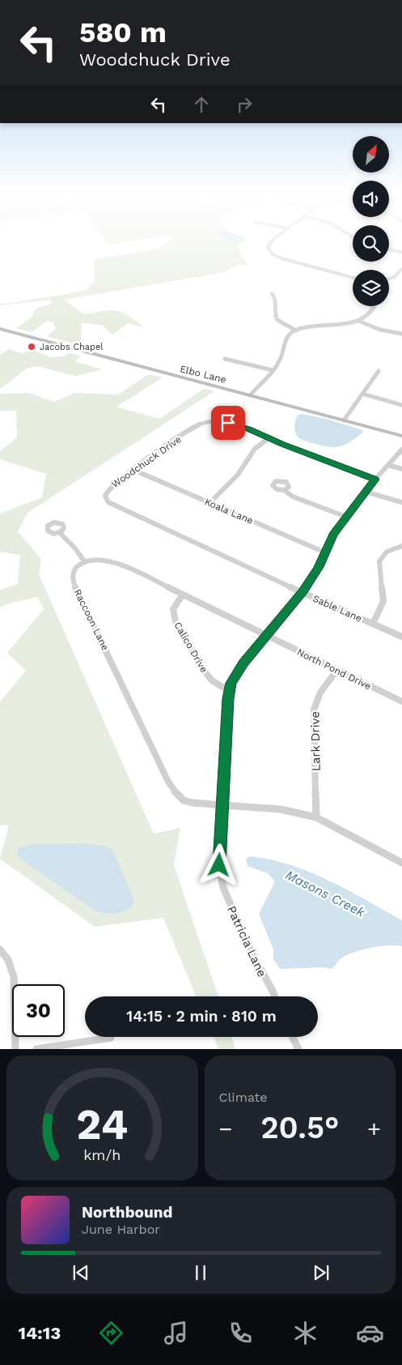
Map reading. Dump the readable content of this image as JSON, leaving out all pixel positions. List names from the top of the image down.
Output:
{
  "streets": {
    "street": [
      "Elbo Lane",
      "Woodchuck Drive",
      "Koala Lane",
      "Sable Lane",
      "Raccoon Lane",
      "Calico Drive",
      "North Pond Drive",
      "Lark Drive",
      "Patricia Lane"
    ]
  },
  "crossings": [
    ["Woodchuck Drive", "Koala Lane"],
    ["Woodchuck Drive", "Sable Lane"],
    ["Woodchuck Drive", "Patricia Lane"],
    ["Koala Lane", "Patricia Lane"],
    ["Sable Lane", "Patricia Lane"],
    ["Raccoon Lane", "Patricia Lane"],
    ["Calico Drive", "Patricia Lane"],
    ["North Pond Drive", "Lark Drive"],
    ["North Pond Drive", "Patricia Lane"]
  ],
  "water": ["Masons Creek"],
  "places": ["Jacobs Chapel"],
  "north": "top right",
  "page": {
    "turn": ["580 m", "Woodchuck Drive"],
    "limit": "30",
    "trip": "14:15 · 2 min · 810 m",
    "tile": "Climate",
    "heat": ["−", "20.5°", "+"],
    "song": ["Northbound", "June Harbor"],
    "tabs": "14:13",
    "gauge": ["24", "km/h"]
  }
}
